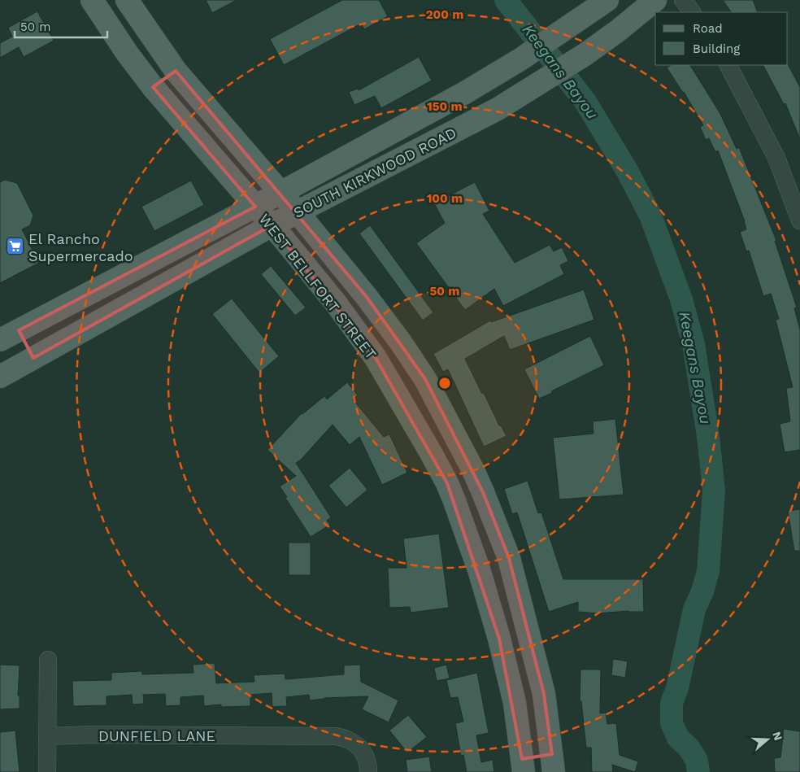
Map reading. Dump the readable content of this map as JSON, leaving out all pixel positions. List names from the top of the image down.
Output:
{
  "streets": {
    "main road": ["SOUTH KIRKWOOD ROAD", "WEST BELLFORT STREET"],
    "street": ["DUNFIELD LANE"]
  },
  "crossings": [
    ["SOUTH KIRKWOOD ROAD", "WEST BELLFORT STREET"]
  ],
  "water": ["Keegans Bayou"],
  "places": {
    "supermarket": ["El Rancho Supermercado"]
  },
  "legend": ["Road", "Building"],
  "scale_bar": "50 m",
  "north": "right",
  "rings": [
    "200 m",
    "150 m",
    "100 m",
    "50 m"
  ]
}
